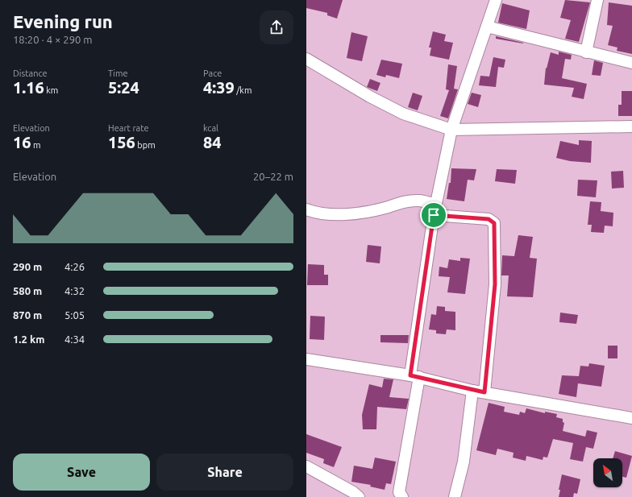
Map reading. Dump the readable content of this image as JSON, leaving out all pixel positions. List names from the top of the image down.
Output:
{
  "north": "top left",
  "page": {
    "heading": ["Evening run", "18:20 · 4 × 290 m"],
    "stats": [
      ["Distance", "1.16 km"],
      ["Time", "5:24"],
      ["Pace", "4:39 /km"],
      ["Elevation", "16 m"],
      ["Heart rate", "156 bpm"],
      ["kcal", "84"]
    ],
    "chart": ["Elevation", "20–22 m"],
    "list": [
      {
        "name": "290 m",
        "note": "4:26"
      },
      {
        "name": "580 m",
        "note": "4:32"
      },
      {
        "name": "870 m",
        "note": "5:05"
      },
      {
        "name": "1.2 km",
        "note": "4:34"
      }
    ],
    "buttons": ["Save", "Share"]
  }
}
